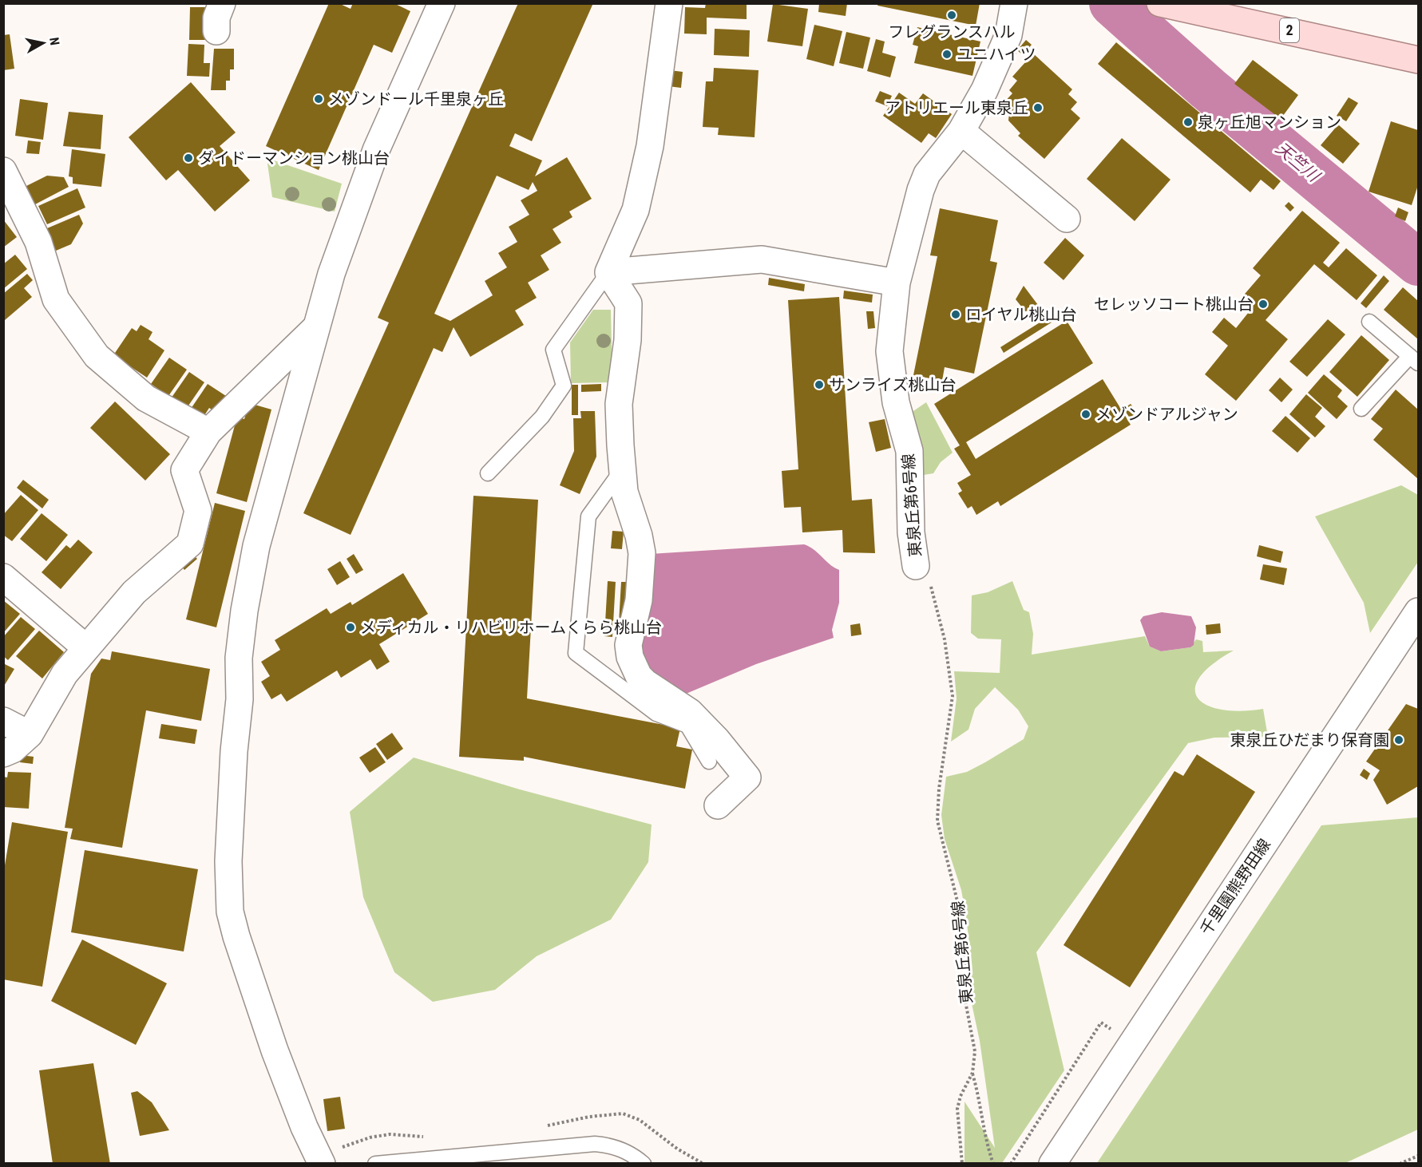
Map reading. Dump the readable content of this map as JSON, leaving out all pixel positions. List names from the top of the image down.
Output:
{
  "streets": {
    "main road": ["2"],
    "street": ["東泉丘第6号線", "千里園熊野田線"]
  },
  "water": ["天竺川"],
  "places": [
    "フレグランスハル",
    "ユニハイツ",
    "メゾンドール千里泉ヶ丘",
    "アトリエール東泉丘",
    "泉ヶ丘旭マンション",
    "ダイドーマンション桃山台",
    "セレッソコート桃山台",
    "ロイヤル桃山台",
    "サンライズ桃山台",
    "メゾンドアルジャン",
    "メディカル・リハビリホームくらら桃山台",
    "東泉丘ひだまり保育園"
  ],
  "north": "right"
}
